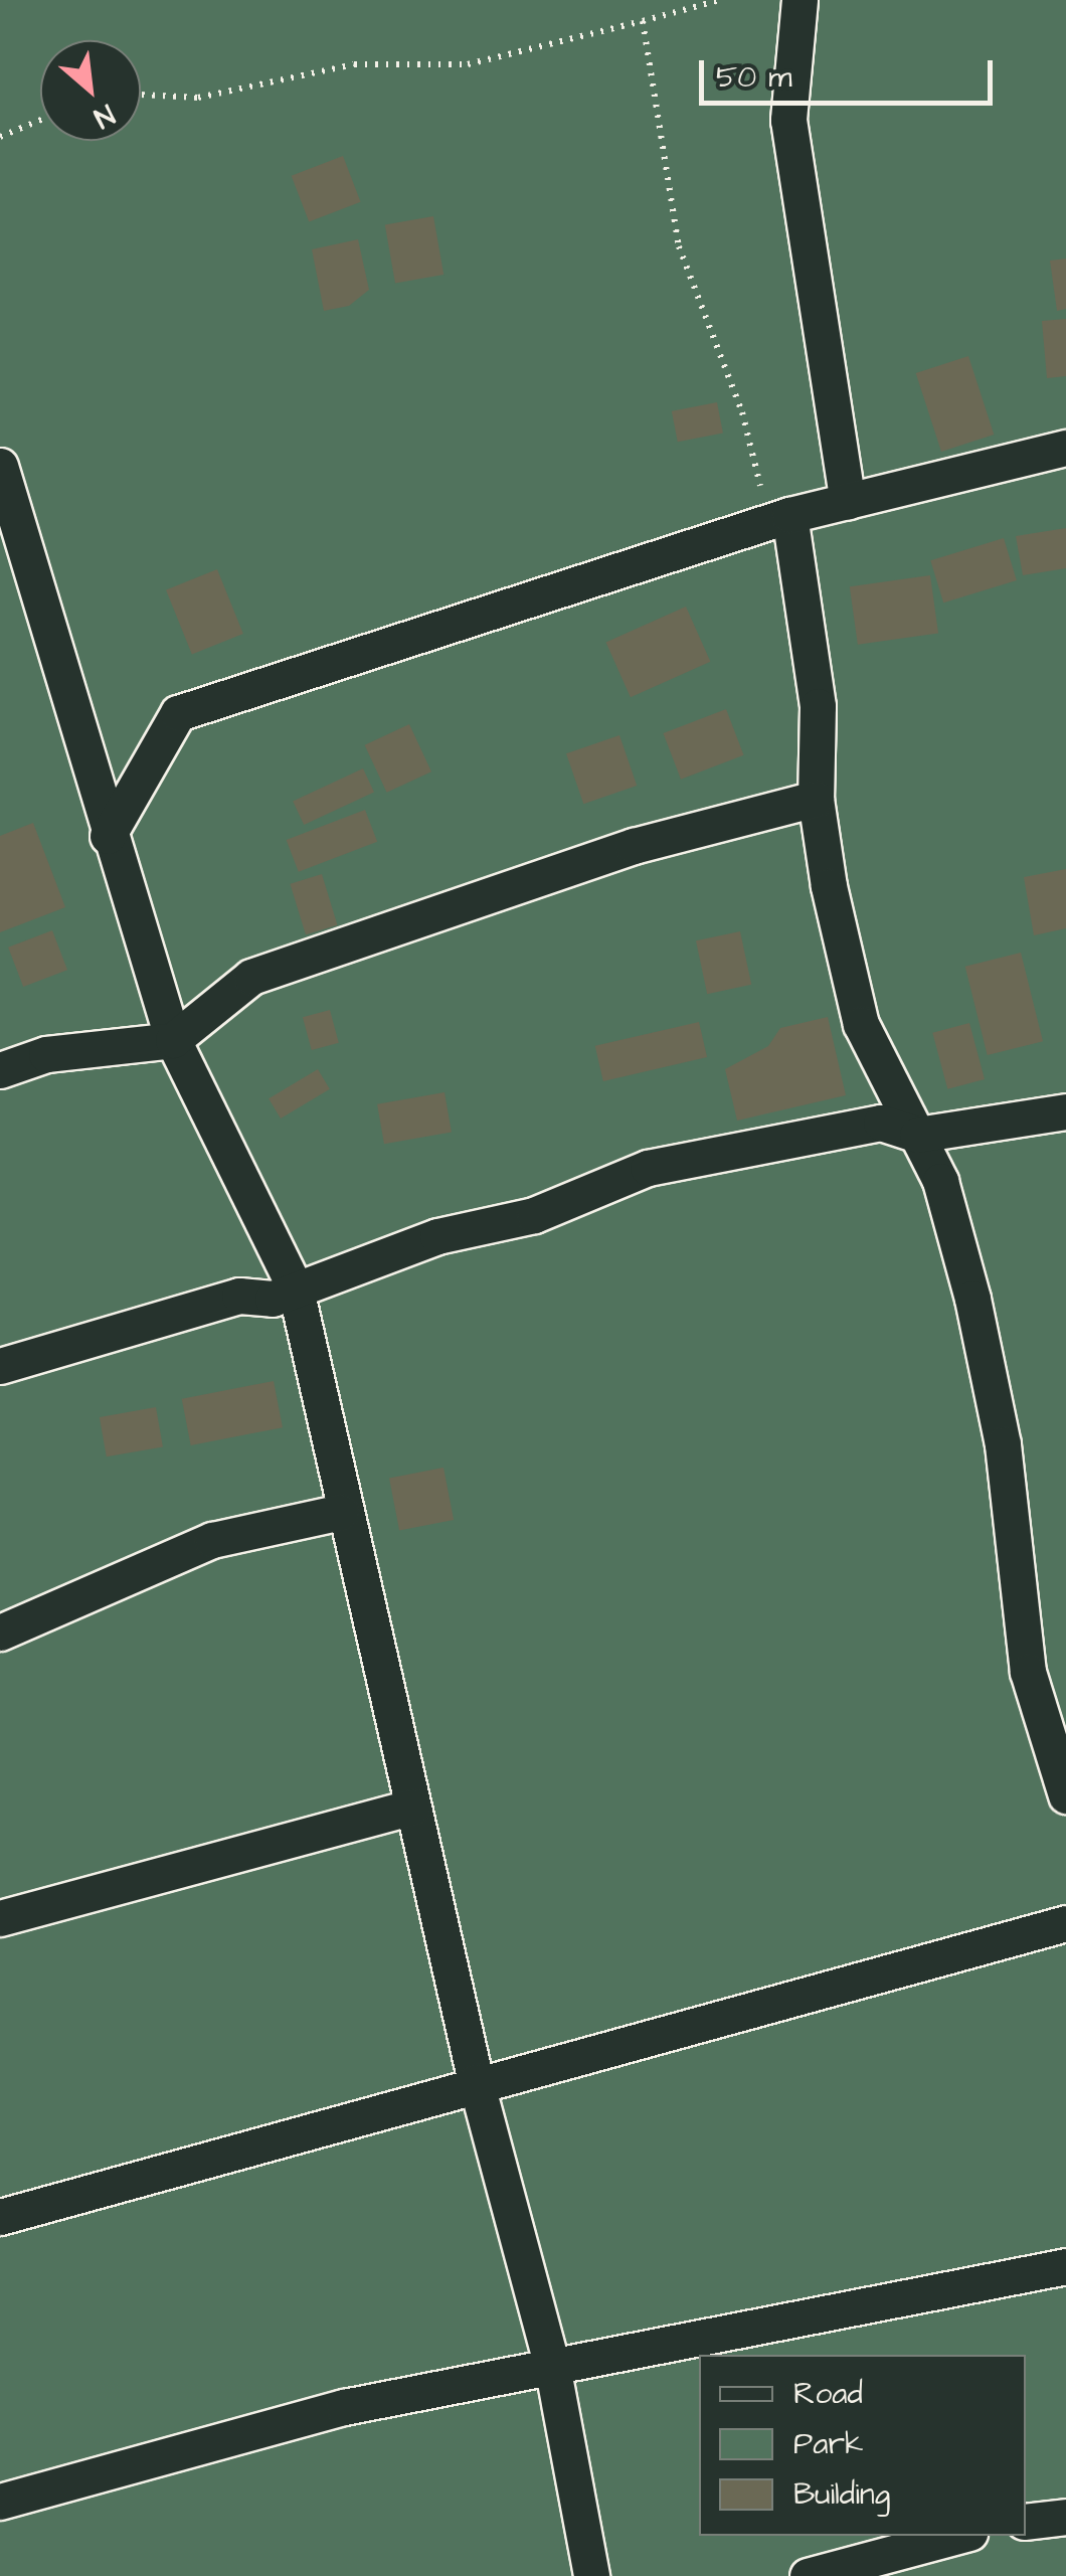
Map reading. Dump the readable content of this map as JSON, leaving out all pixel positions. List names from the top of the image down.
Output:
{
  "legend": ["Road", "Park", "Building"],
  "scale_bar": "50 m",
  "north": "bottom right"
}
